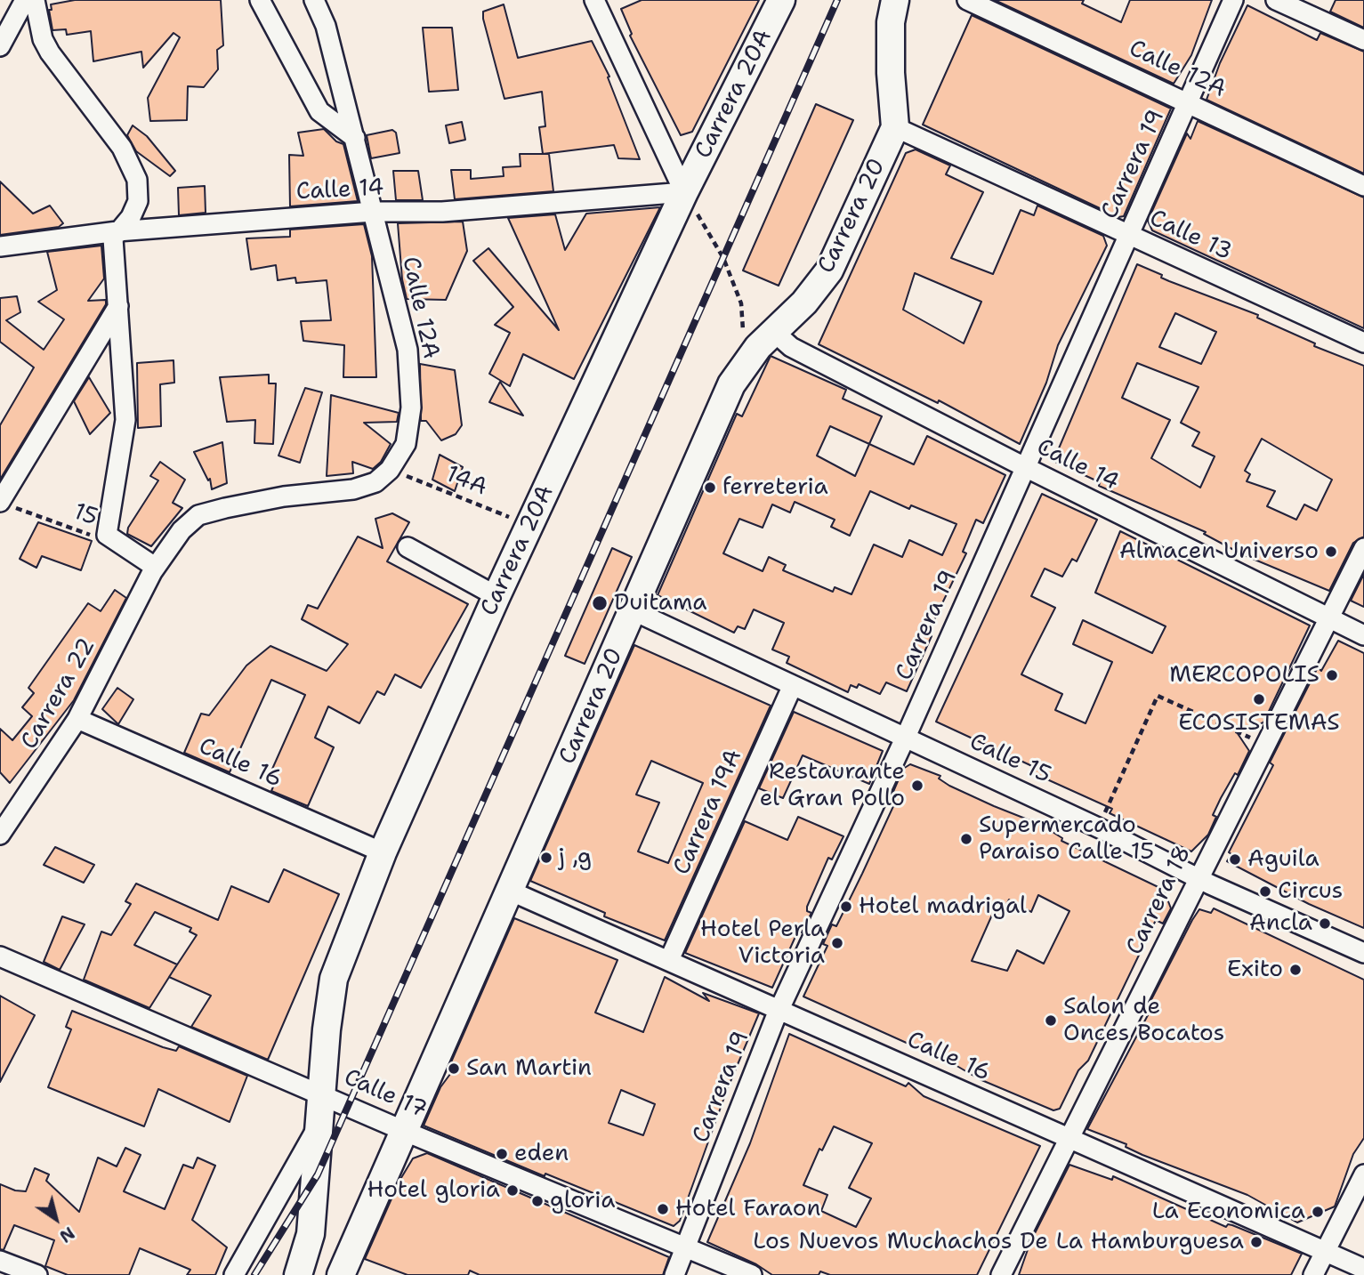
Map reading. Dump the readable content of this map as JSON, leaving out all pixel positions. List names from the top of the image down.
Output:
{
  "streets": {
    "street": [
      "Calle 12A",
      "Carrera 20A",
      "Carrera 19",
      "Calle 14",
      "Carrera 20",
      "Calle 13",
      "Carrera 22",
      "Calle 15",
      "Calle 16",
      "Carrera 19A",
      "Carrera 18",
      "Calle 17"
    ],
    "path": ["14A", "15"]
  },
  "crossings": [
    ["Calle 12A", "Carrera 19"],
    ["Calle 12A", "Calle 14"],
    ["Calle 12A", "14A"],
    ["Calle 12A", "Carrera 22"],
    ["Carrera 20A", "Calle 14"],
    ["Carrera 20A", "14A"],
    ["Carrera 20A", "Calle 16"],
    ["Carrera 20A", "Calle 17"],
    ["Carrera 19", "Calle 14"],
    ["Carrera 19", "Calle 13"],
    ["Carrera 19", "Calle 15"],
    ["Carrera 19", "Calle 16"],
    ["Carrera 19", "Calle 17"],
    ["Calle 14", "Carrera 20"],
    ["Calle 14", "Carrera 18"],
    ["Carrera 20", "Calle 13"],
    ["Carrera 20", "Calle 15"],
    ["Carrera 20", "Calle 16"],
    ["Carrera 20", "Calle 17"],
    ["Carrera 22", "Calle 16"],
    ["Calle 15", "Carrera 19A"],
    ["Calle 15", "Carrera 18"],
    ["Calle 16", "Carrera 19A"],
    ["Calle 16", "Carrera 18"]
  ],
  "places": [
    "ferreteria",
    "Almacen Universo",
    "Duitama",
    "MERCOPOLIS",
    "ECOSISTEMAS",
    "Restaurante el Gran Pollo",
    "Supermercado Paraiso Calle 15",
    "j ,g",
    "Aguila",
    "Circus",
    "Hotel madrigal",
    "Ancla",
    "Hotel Perla Victoria",
    "Exito",
    "Salon de Onces Bocatos",
    "San Martin",
    "eden",
    "Hotel gloria",
    "gloria",
    "Hotel Faraon",
    "La Economica",
    "Los Nuevos Muchachos De La Hamburguesa"
  ],
  "north": "bottom right"
}
